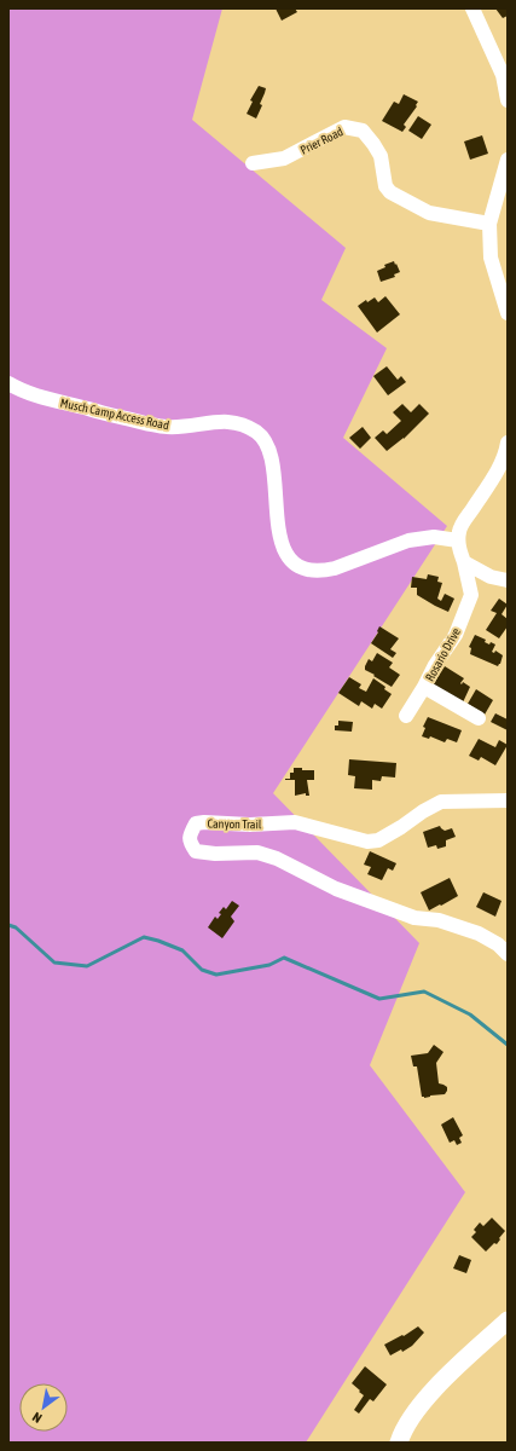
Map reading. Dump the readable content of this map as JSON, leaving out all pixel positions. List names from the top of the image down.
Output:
{
  "streets": {
    "street": [
      "Prier Road",
      "Musch Camp Access Road",
      "Rosario Drive",
      "Canyon Trail"
    ]
  },
  "crossings": [
    ["Musch Camp Access Road", "Rosario Drive"]
  ],
  "north": "bottom left"
}
